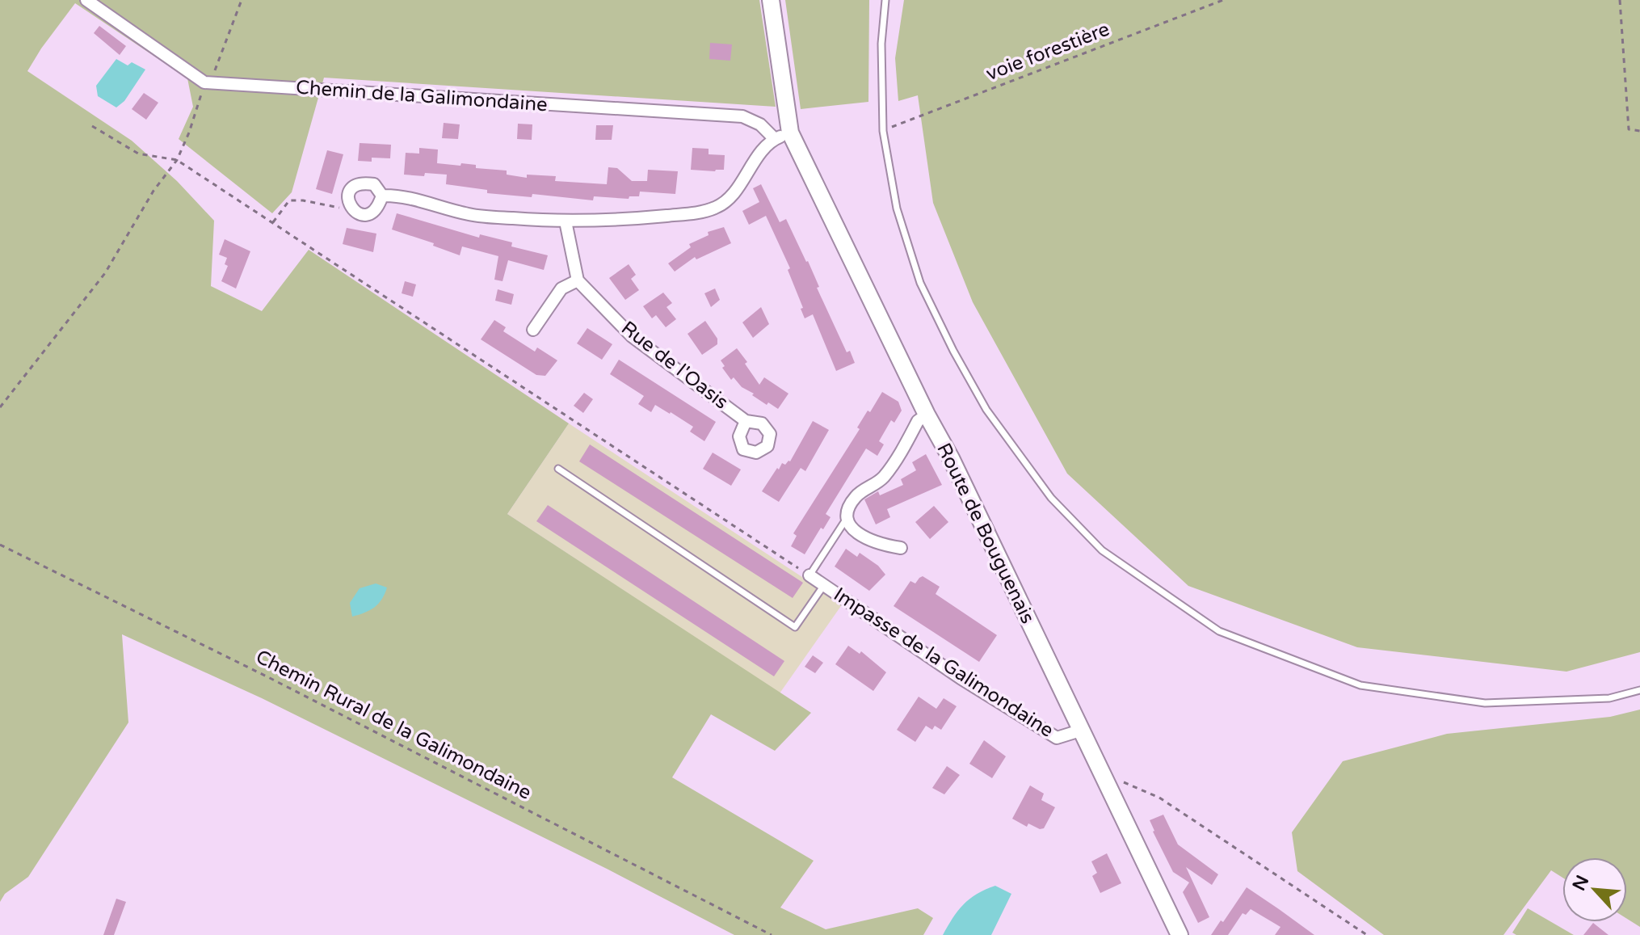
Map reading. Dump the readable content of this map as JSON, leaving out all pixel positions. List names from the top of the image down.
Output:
{
  "streets": {
    "street": [
      "Chemin de la Galimondaine",
      "Rue de l'Oasis",
      "Route de Bouguenais",
      "Impasse de la Galimondaine"
    ],
    "path": ["voie forestière", "Chemin Rural de la Galimondaine"]
  },
  "crossings": [
    ["Chemin de la Galimondaine", "Route de Bouguenais"],
    ["Route de Bouguenais", "Impasse de la Galimondaine"]
  ],
  "north": "top left"
}
